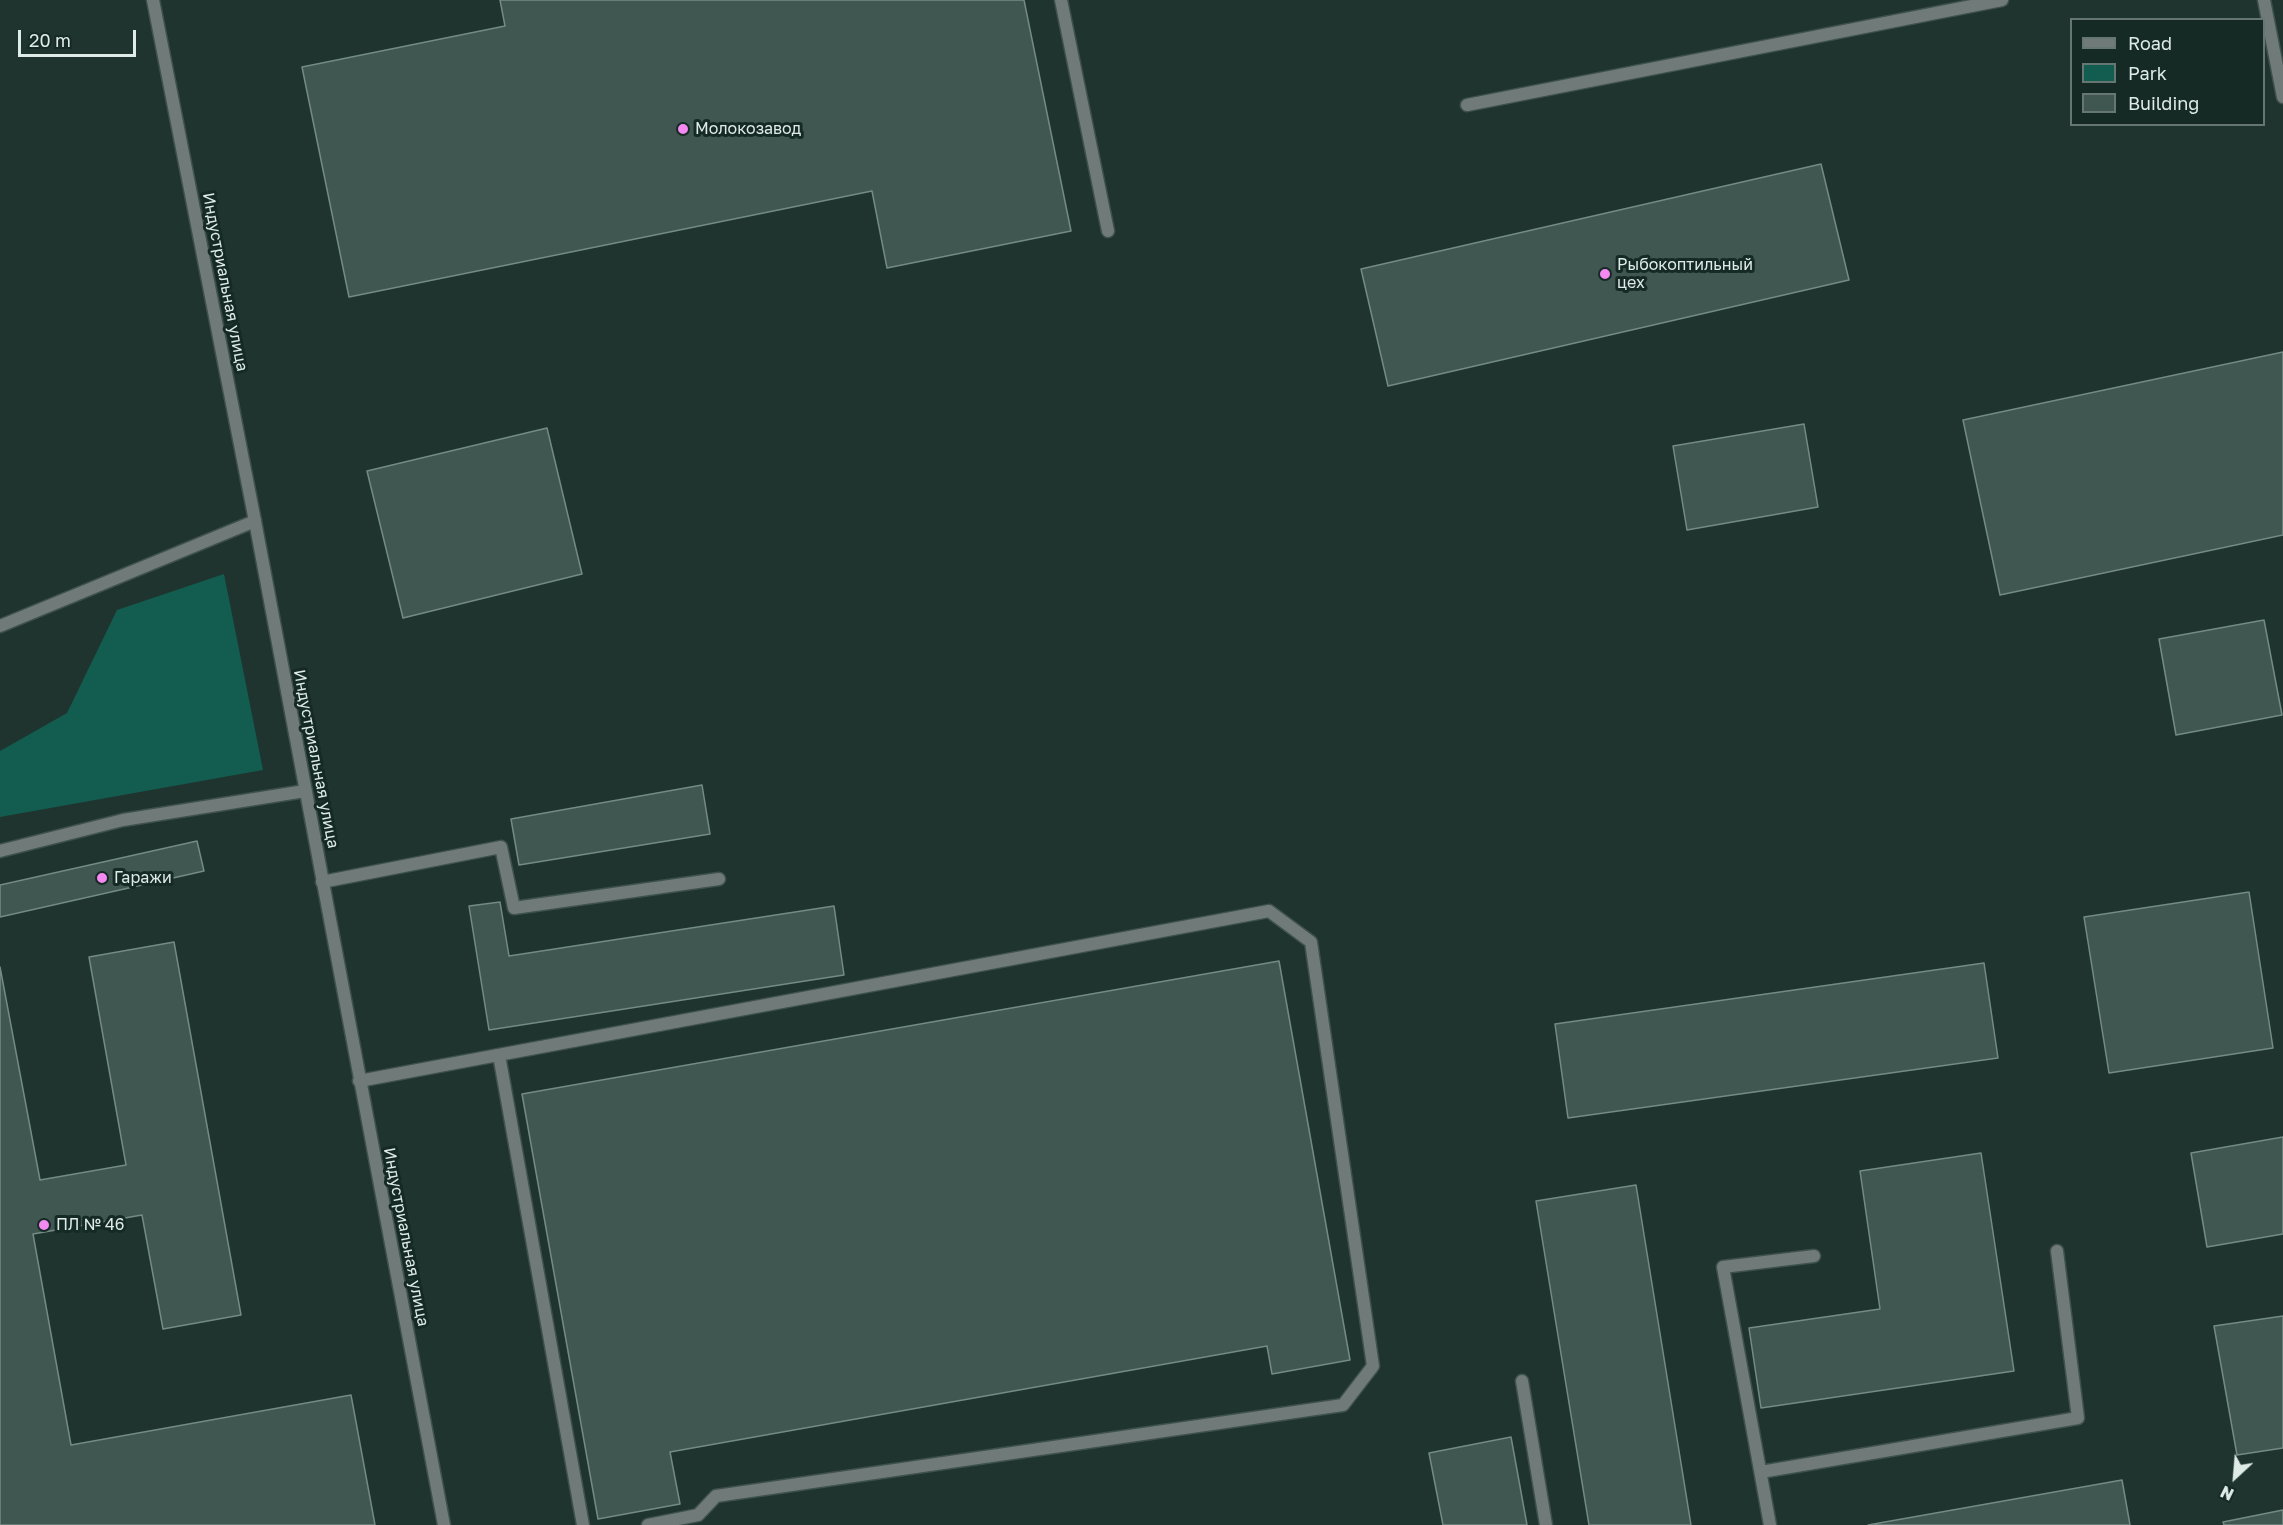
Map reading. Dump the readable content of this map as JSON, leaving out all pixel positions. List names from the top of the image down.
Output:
{
  "streets": {
    "street": ["Индустриальная улица"]
  },
  "places": [
    "Молокозавод",
    "Рыбокоптильный цех",
    "Гаражи",
    "ПЛ № 46"
  ],
  "legend": ["Road", "Park", "Building"],
  "scale_bar": "20 m",
  "north": "bottom left"
}
